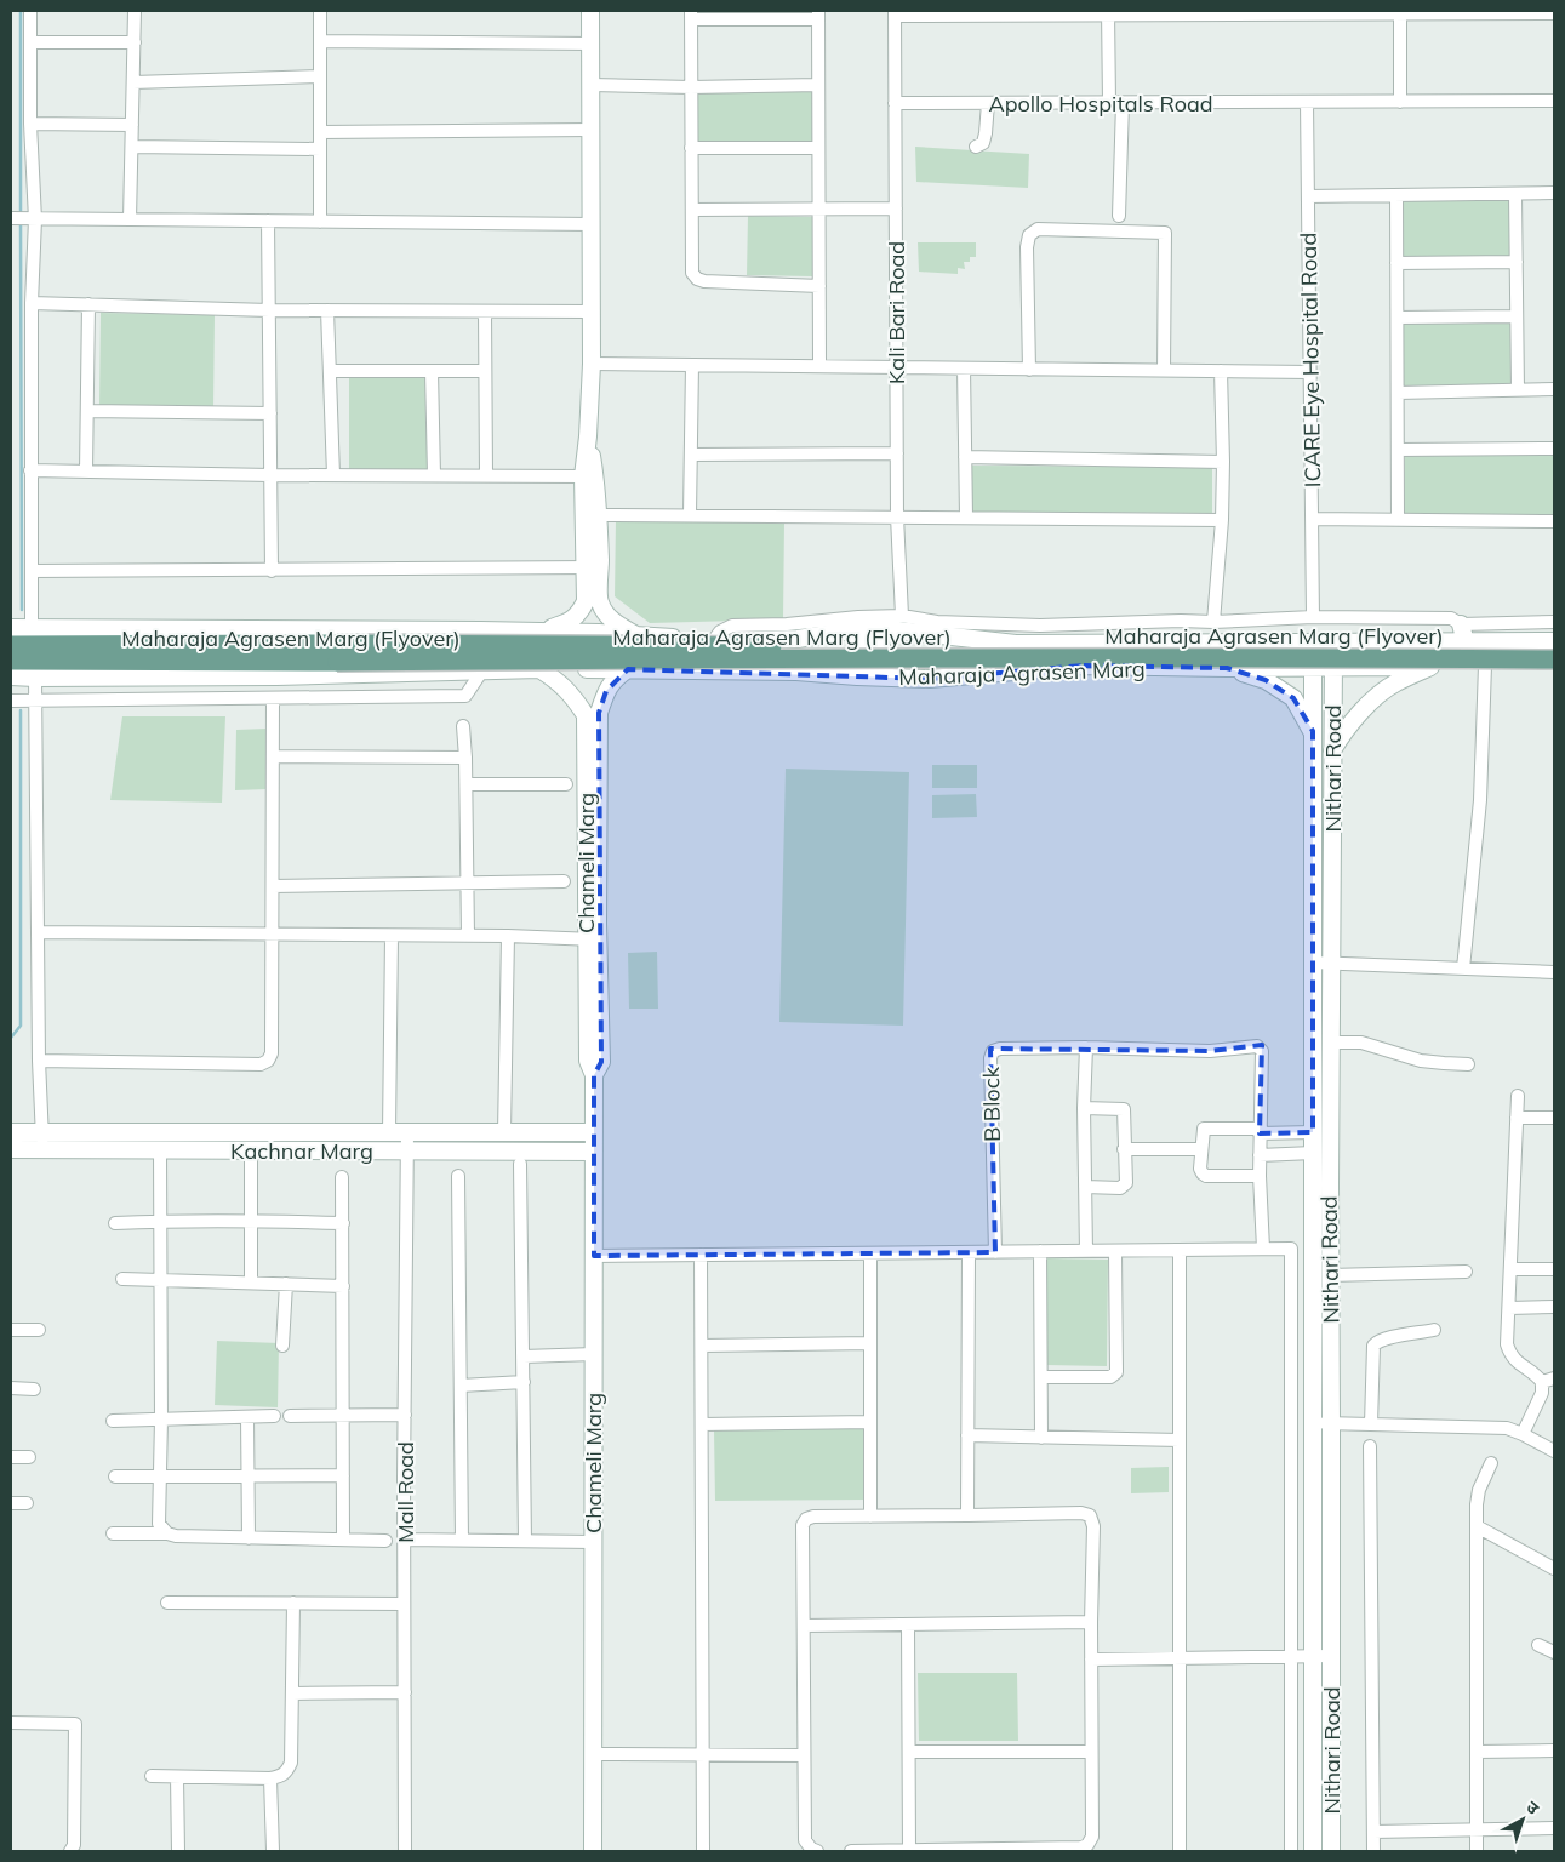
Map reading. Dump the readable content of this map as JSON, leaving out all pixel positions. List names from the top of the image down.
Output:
{
  "streets": {
    "main road": ["Maharaja Agrasen Marg (Flyover)"],
    "street": [
      "Apollo Hospitals Road",
      "Kali Bari Road",
      "ICARE Eye Hospital Road",
      "Maharaja Agrasen Marg",
      "Nithari Road",
      "Chameli Marg",
      "B Block",
      "Kachnar Marg",
      "Mall Road"
    ]
  },
  "crossings": [
    ["Apollo Hospitals Road", "Kali Bari Road"],
    ["Apollo Hospitals Road", "ICARE Eye Hospital Road"],
    ["Maharaja Agrasen Marg", "Nithari Road"],
    ["Maharaja Agrasen Marg", "Chameli Marg"],
    ["Chameli Marg", "Kachnar Marg"],
    ["Kachnar Marg", "Mall Road"]
  ],
  "north": "top right"
}
